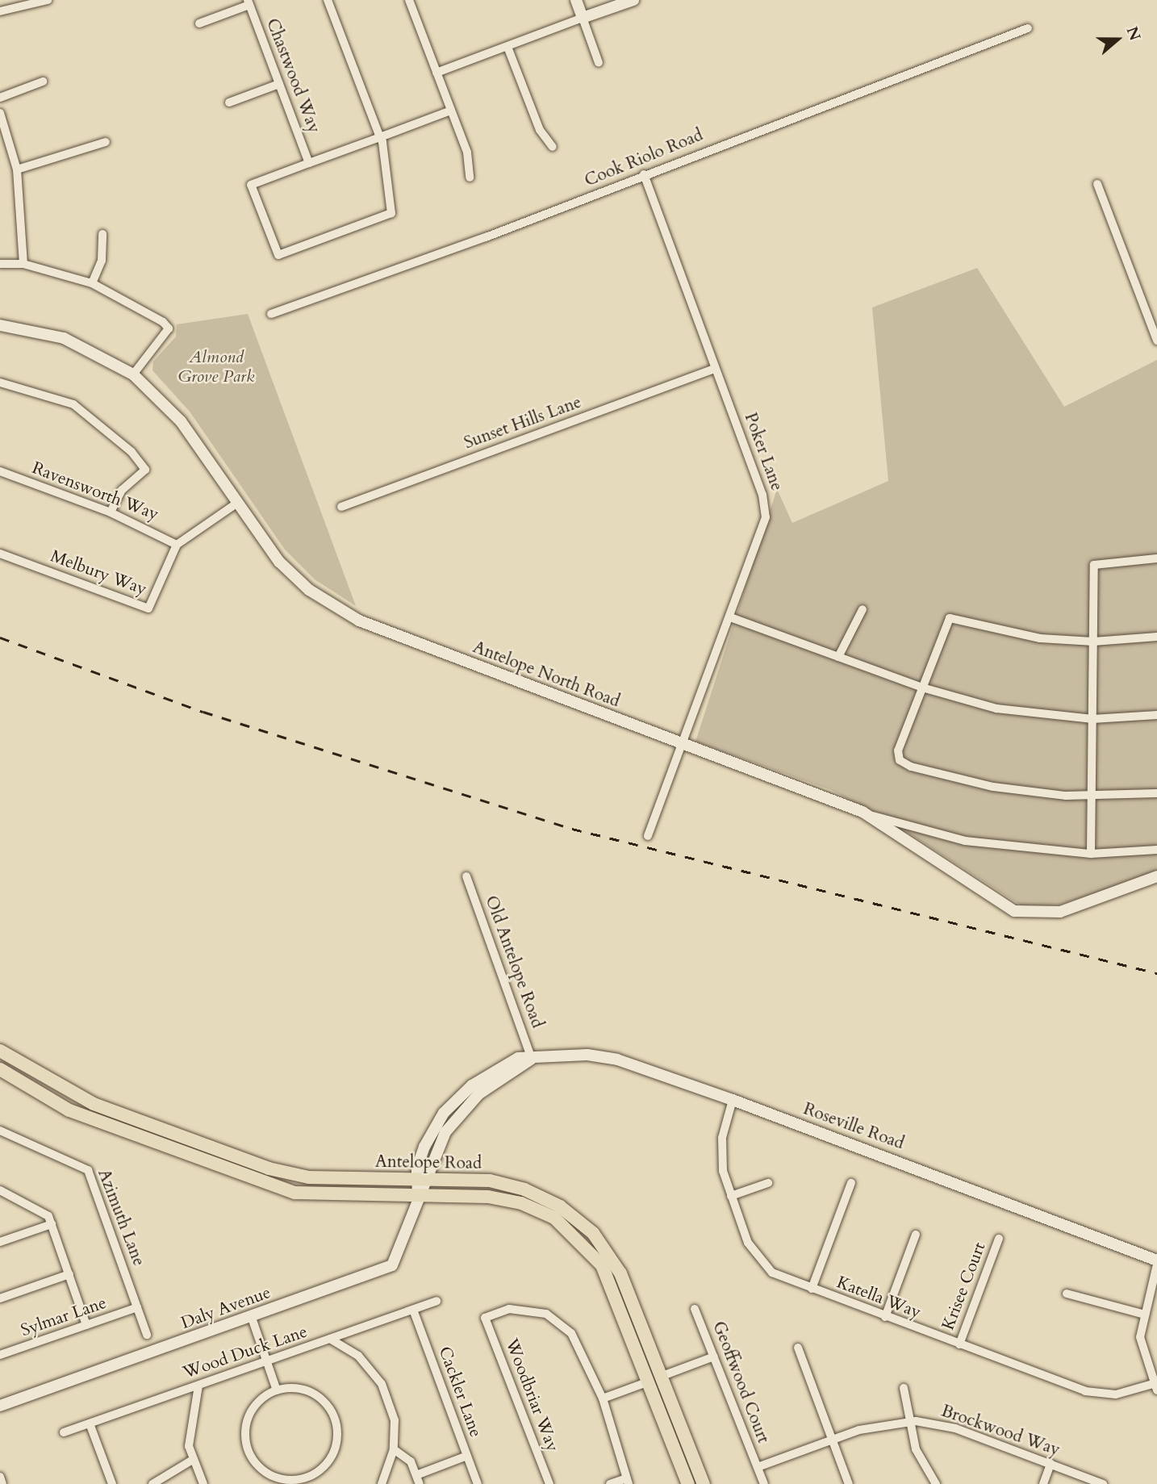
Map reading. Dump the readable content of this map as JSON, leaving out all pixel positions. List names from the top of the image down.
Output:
{
  "streets": {
    "main road": [
      "Antelope North Road",
      "Roseville Road",
      "Antelope Road",
      "Daly Avenue"
    ],
    "street": [
      "Chastwood Way",
      "Cook Riolo Road",
      "Sunset Hills Lane",
      "Poker Lane",
      "Ravensworth Way",
      "Melbury Way",
      "Old Antelope Road",
      "Azimuth Lane",
      "Krisee Court",
      "Katella Way",
      "Sylmar Lane",
      "Wood Duck Lane",
      "Geoffwood Court",
      "Cackler Lane",
      "Woodbriar Way",
      "Brockwood Way"
    ]
  },
  "crossings": [
    ["Cook Riolo Road", "Poker Lane"],
    ["Sunset Hills Lane", "Poker Lane"],
    ["Poker Lane", "Antelope North Road"],
    ["Ravensworth Way", "Melbury Way"],
    ["Old Antelope Road", "Roseville Road"],
    ["Roseville Road", "Katella Way"],
    ["Antelope Road", "Daly Avenue"],
    ["Azimuth Lane", "Sylmar Lane"],
    ["Krisee Court", "Katella Way"],
    ["Wood Duck Lane", "Cackler Lane"],
    ["Geoffwood Court", "Brockwood Way"]
  ],
  "parks": ["Almond Grove Park"],
  "north": "right"
}
